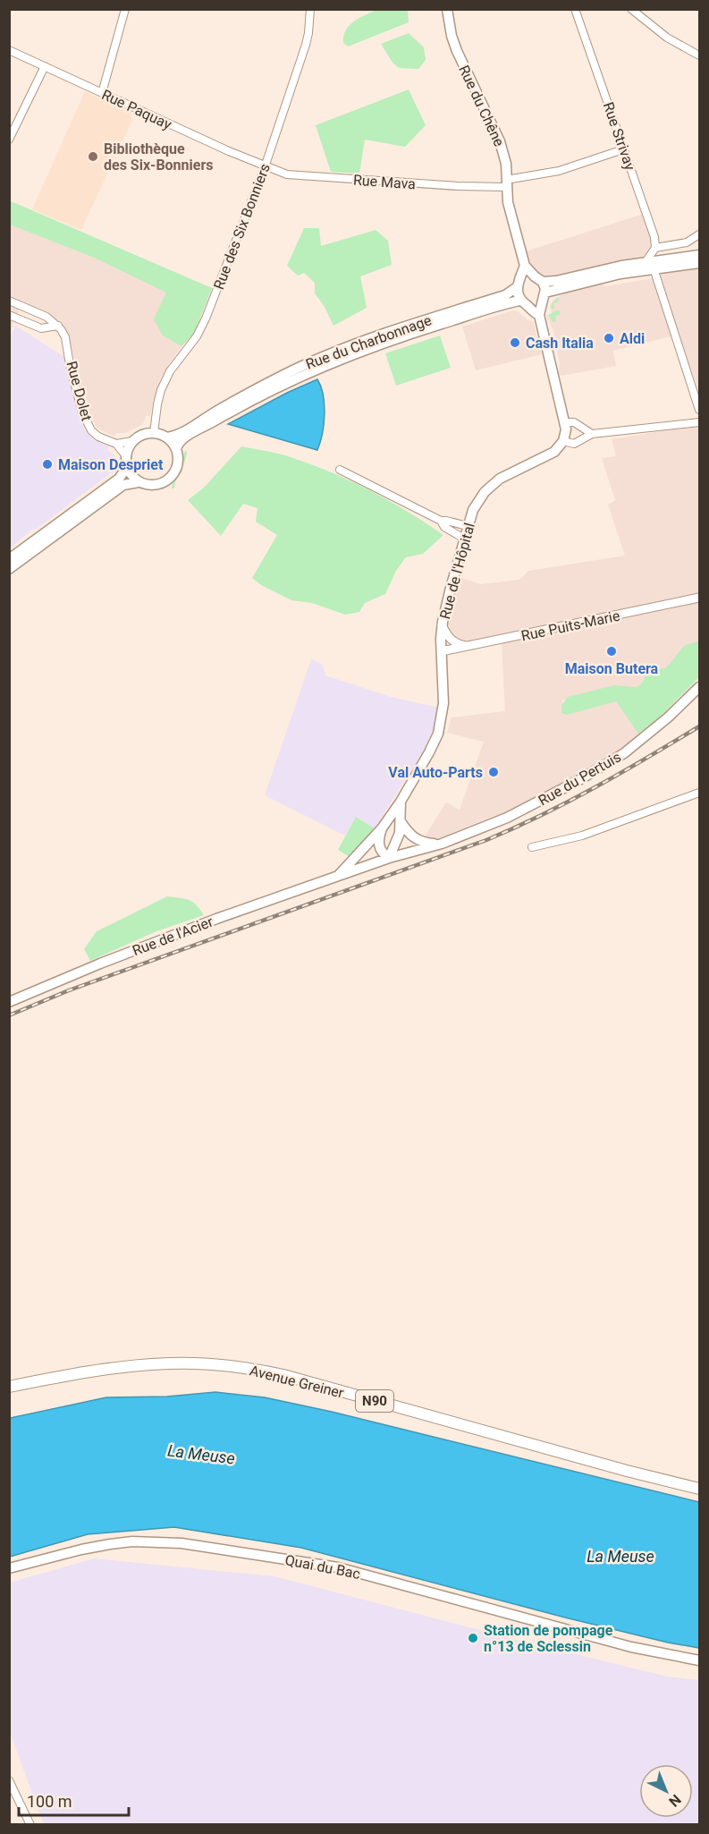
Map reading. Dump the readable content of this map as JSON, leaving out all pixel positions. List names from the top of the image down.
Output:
{
  "streets": {
    "main road": [
      "Rue du Chêne",
      "Rue du Charbonnage",
      "Rue de l'Hôpital",
      "Rue du Pertuis",
      "Rue de l'Acier",
      "Avenue Greiner",
      "N90",
      "Quai du Bac"
    ],
    "street": [
      "Rue Paquay",
      "Rue Strivay",
      "Rue Mava",
      "Rue des Six Bonniers",
      "Rue Dolet",
      "Rue Puits-Marie"
    ]
  },
  "crossings": [
    ["Rue du Chêne", "Rue Mava"],
    ["Rue du Chêne", "Rue du Charbonnage"],
    ["Rue du Chêne", "Rue de l'Hôpital"],
    ["Rue Paquay", "Rue Mava"],
    ["Rue Paquay", "Rue des Six Bonniers"],
    ["Rue Strivay", "Rue Mava"],
    ["Rue Mava", "Rue des Six Bonniers"],
    ["Rue des Six Bonniers", "Rue du Charbonnage"],
    ["Rue des Six Bonniers", "Rue Dolet"],
    ["Rue du Charbonnage", "Rue Dolet"],
    ["Rue de l'Hôpital", "Rue Puits-Marie"],
    ["Rue de l'Hôpital", "Rue de l'Acier"],
    ["Rue du Pertuis", "Rue de l'Acier"]
  ],
  "water": ["La Meuse"],
  "places": [
    "Bibliothèque des Six-Bonniers",
    "Aldi",
    "Cash Italia",
    "Maison Despriet",
    "Maison Butera",
    "Val Auto-Parts",
    "Station de pompage n°13 de Sclessin"
  ],
  "scale_bar": "100 m",
  "north": "bottom right"
}
